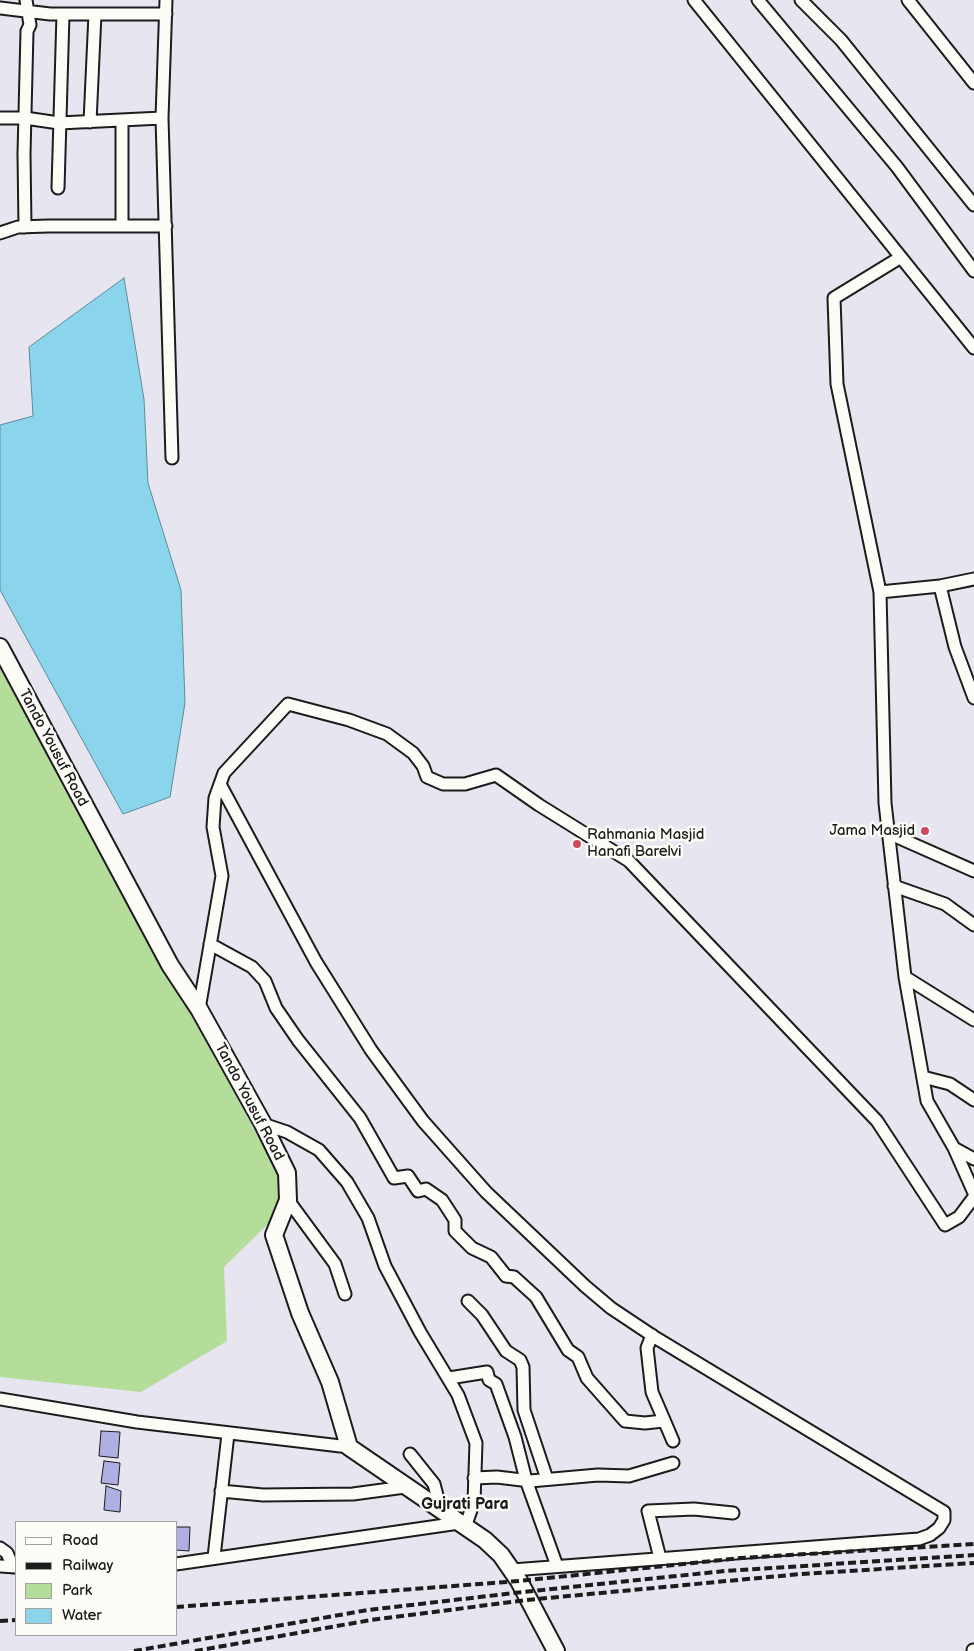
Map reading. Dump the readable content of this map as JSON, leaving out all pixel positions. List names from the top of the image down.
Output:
{
  "streets": {
    "street": ["Tando Yousuf Road"]
  },
  "districts": ["Gujrati Para"],
  "places": ["Jama Masjid", "Rahmania Masjid Hanafi Barelvi"],
  "legend": [
    "Road",
    "Railway",
    "Park",
    "Water"
  ]
}
